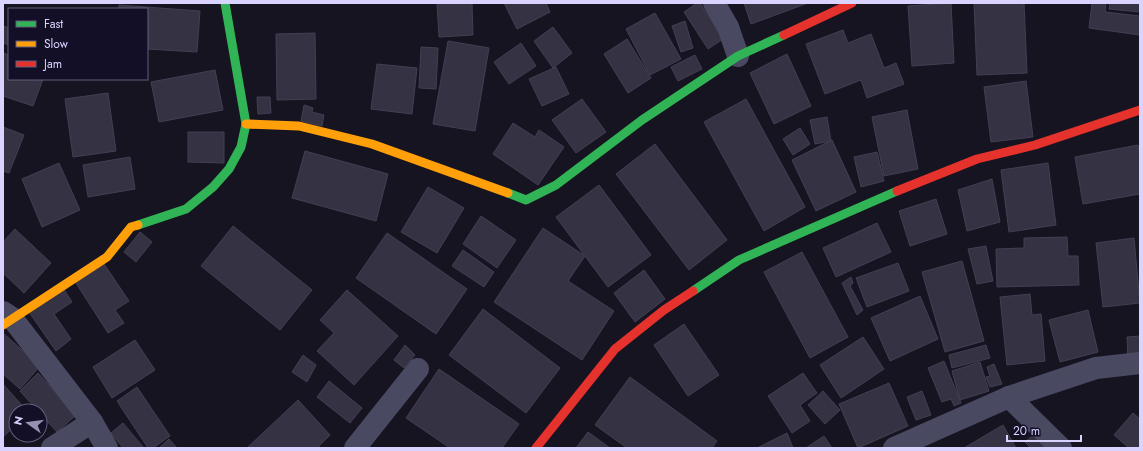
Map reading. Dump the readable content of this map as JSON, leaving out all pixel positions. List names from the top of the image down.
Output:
{
  "legend": ["Fast", "Slow", "Jam"],
  "scale_bar": "20 m",
  "north": "left"
}
